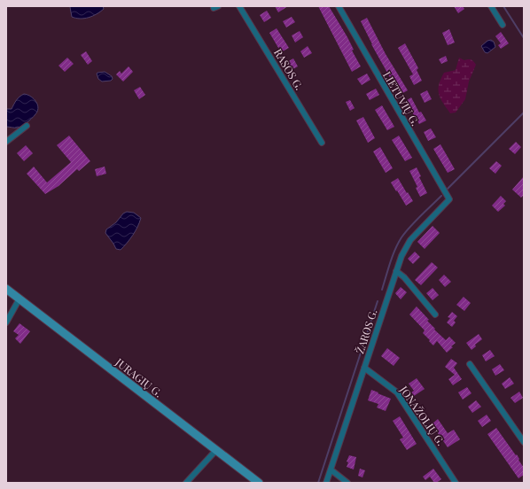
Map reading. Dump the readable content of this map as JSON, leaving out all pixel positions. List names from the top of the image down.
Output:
{
  "streets": {
    "main road": ["JURAGIŲ G."],
    "street": [
      "RASOS G.",
      "LIETUVIŲ G.",
      "ŽAROS G.",
      "JONAŽOLIŲ G."
    ]
  },
  "crossings": [
    ["LIETUVIŲ G.", "ŽAROS G."],
    ["ŽAROS G.", "JONAŽOLIŲ G."]
  ]
}
